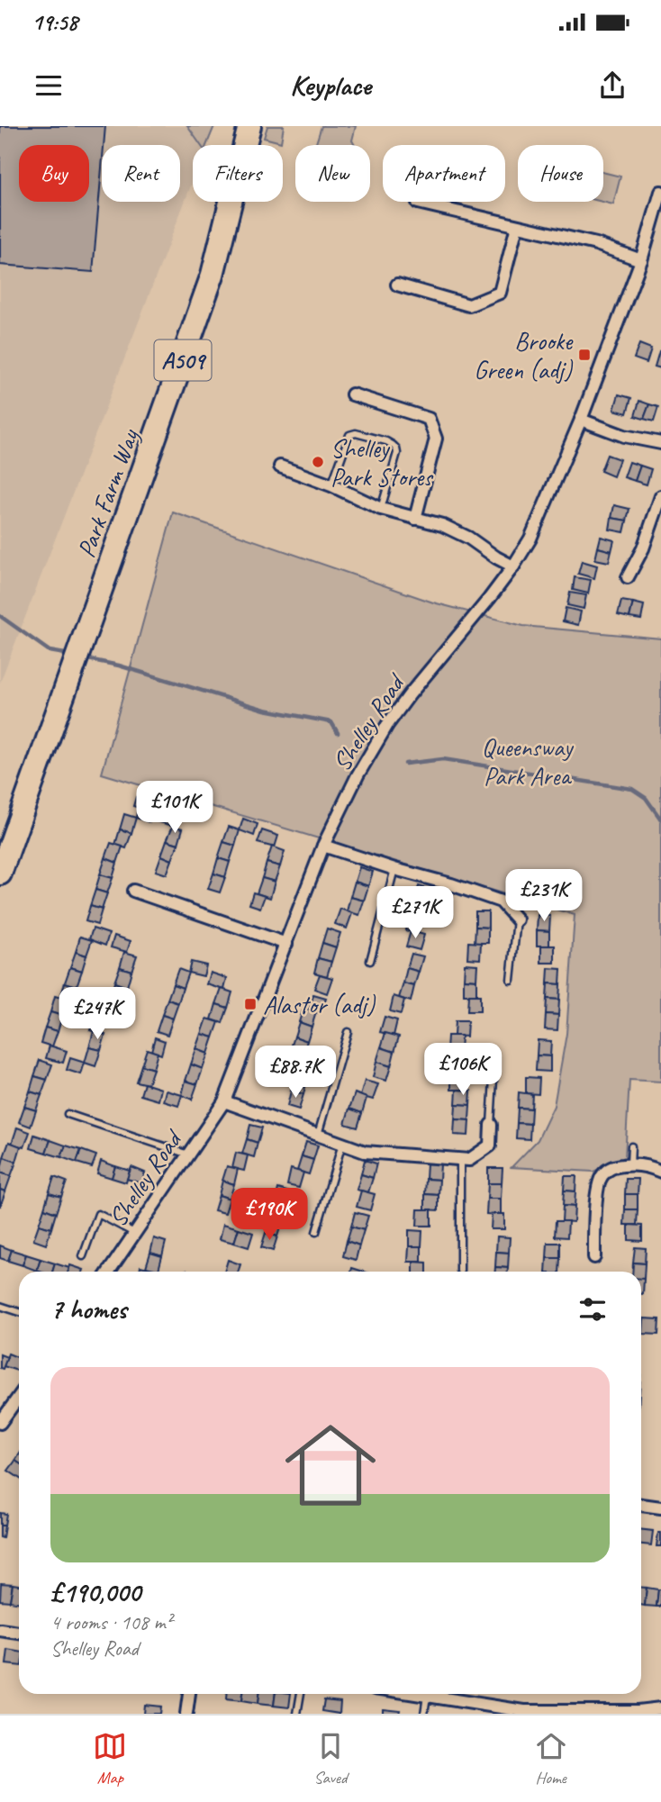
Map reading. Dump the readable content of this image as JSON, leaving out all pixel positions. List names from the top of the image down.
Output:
{
  "streets": {
    "highway": ["A509", "Park Farm Way"],
    "street": ["Shelley Road"]
  },
  "parks": ["Queensway Park Area"],
  "places": {
    "transit": ["Brooke Green (adj)", "Alastor (adj)"],
    "other": ["Shelley Park Stores"]
  },
  "page": {
    "status": "19:58",
    "header": "Keyplace",
    "chip": [
      "Buy",
      "Rent",
      "Filters",
      "New",
      "Apartment",
      "House"
    ],
    "price": [
      "£101K",
      "£231K",
      "£271K",
      "£247K",
      "£106K",
      "£88.7K",
      "£190K"
    ],
    "heading": "7 homes",
    "list": [
      {
        "name": "£190,000",
        "note": "4 rooms · 108 m² · Shelley Road"
      }
    ],
    "tabs": ["Map", "Saved", "Home"]
  }
}
